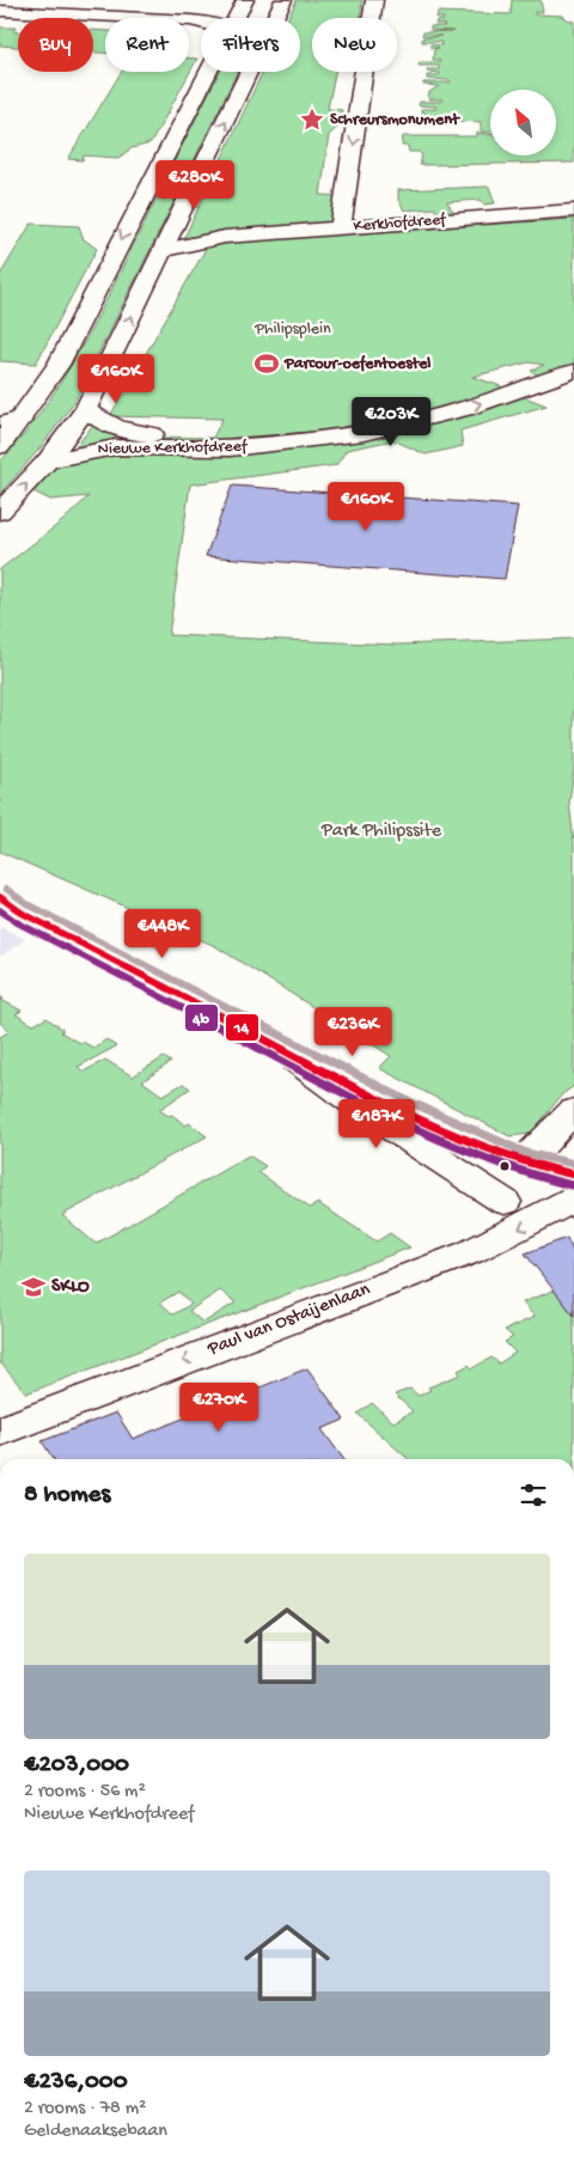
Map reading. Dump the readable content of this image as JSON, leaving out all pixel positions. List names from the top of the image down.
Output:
{
  "streets": {
    "street": ["Kerkhofdreef", "Nieuwe Kerkhofdreef", "Paul van Ostaijenlaan"]
  },
  "one_way": ["Paul van Ostaijenlaan"],
  "parks": ["Philipsplein", "Park Philipssite"],
  "places": {
    "place": ["Schreursmonument"],
    "sports": ["Parcour-oefentoestel"],
    "school or university": ["SKLO"]
  },
  "lines": ["transit line 14", "transit line 4b"],
  "north": "top left",
  "page": {
    "chip": [
      "Buy",
      "Rent",
      "Filters",
      "New"
    ],
    "price": [
      "€280K",
      "€160K",
      "€203K",
      "€160K",
      "€448K",
      "€236K",
      "€187K",
      "€270K"
    ],
    "heading": "8 homes",
    "list": [
      {
        "name": "€203,000",
        "note": "2 rooms · 56 m² · Nieuwe Kerkhofdreef"
      },
      {
        "name": "€236,000",
        "note": "2 rooms · 78 m² · Geldenaaksebaan"
      }
    ]
  }
}
